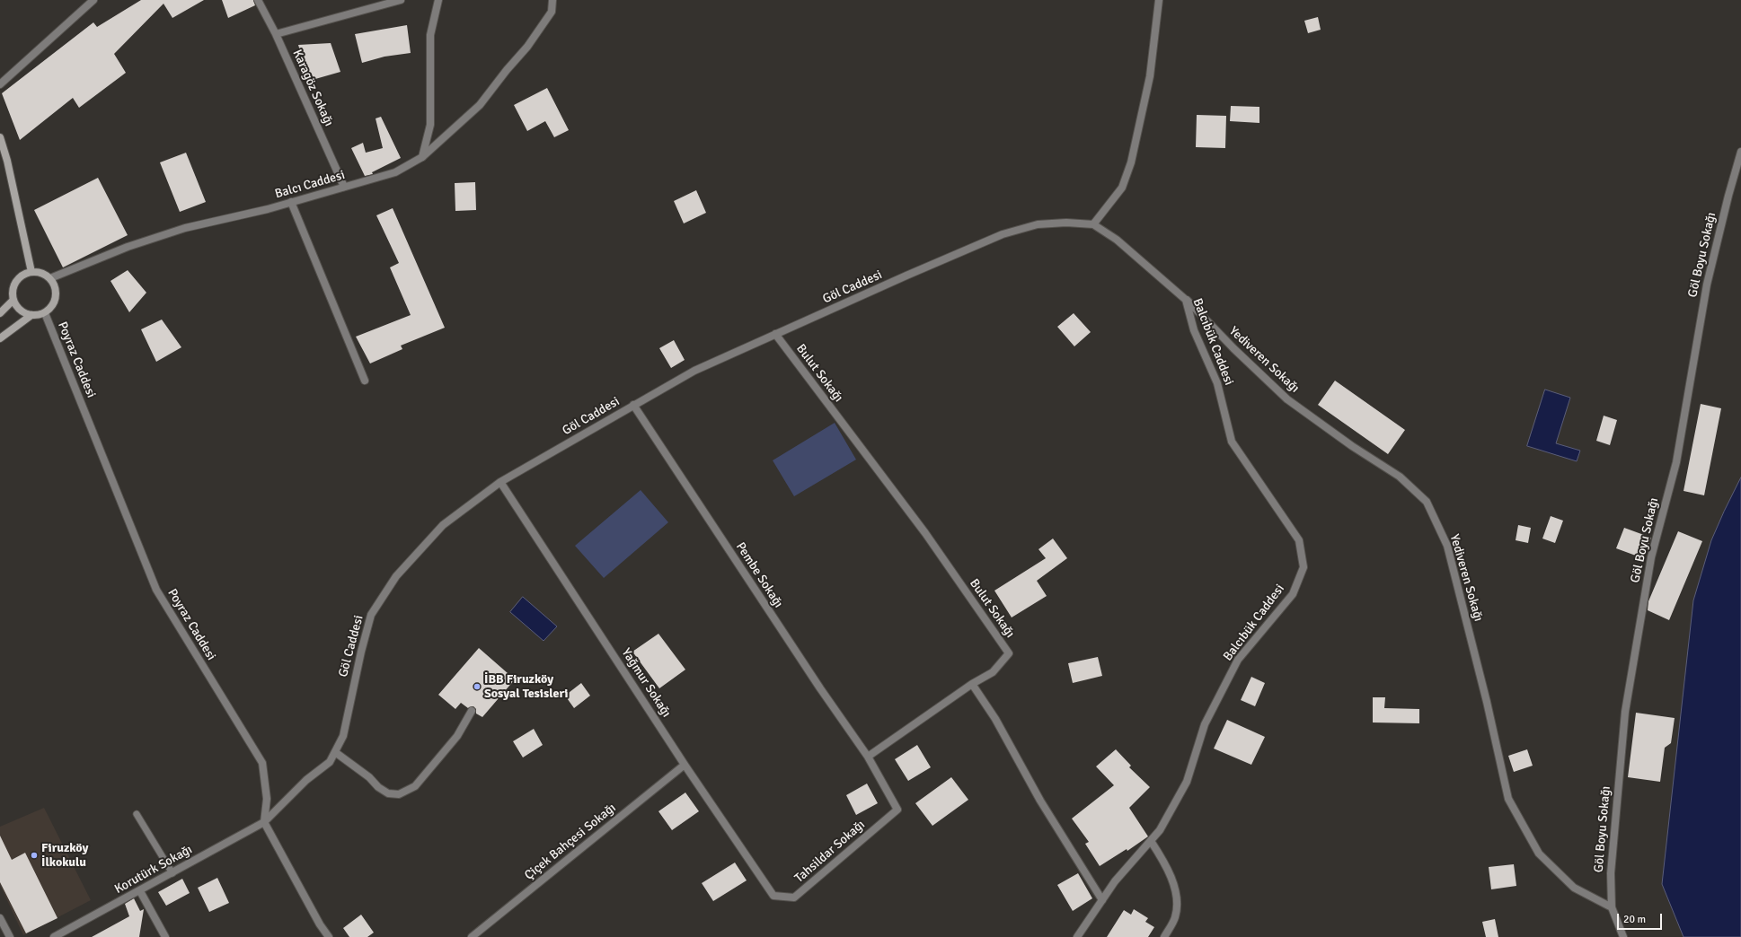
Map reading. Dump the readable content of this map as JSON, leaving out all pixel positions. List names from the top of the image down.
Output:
{
  "streets": {
    "street": [
      "Karagöz Sokağı",
      "Balcı Caddesi",
      "Göl Boyu Sokağı",
      "Göl Caddesi",
      "Balcıbük Caddesi",
      "Poyraz Caddesi",
      "Yediveren Sokağı",
      "Bulut Sokağı",
      "Pembe Sokağı",
      "Yağmur Sokağı",
      "Çiçek Bahçesi Sokağı",
      "Tahsildar Sokağı",
      "Korutürk Sokağı"
    ]
  },
  "crossings": [
    ["Karagöz Sokağı", "Balcı Caddesi"],
    ["Balcı Caddesi", "Poyraz Caddesi"],
    ["Göl Boyu Sokağı", "Yediveren Sokağı"],
    ["Göl Caddesi", "Balcıbük Caddesi"],
    ["Göl Caddesi", "Poyraz Caddesi"],
    ["Göl Caddesi", "Bulut Sokağı"],
    ["Göl Caddesi", "Pembe Sokağı"],
    ["Göl Caddesi", "Yağmur Sokağı"],
    ["Göl Caddesi", "Korutürk Sokağı"],
    ["Balcıbük Caddesi", "Yediveren Sokağı"],
    ["Poyraz Caddesi", "Korutürk Sokağı"],
    ["Pembe Sokağı", "Tahsildar Sokağı"],
    ["Yağmur Sokağı", "Çiçek Bahçesi Sokağı"],
    ["Yağmur Sokağı", "Tahsildar Sokağı"]
  ],
  "places": ["İBB Firuzköy Sosyal Tesisleri", "Firuzköy İlkokulu"],
  "scale_bar": "20 m"
}
